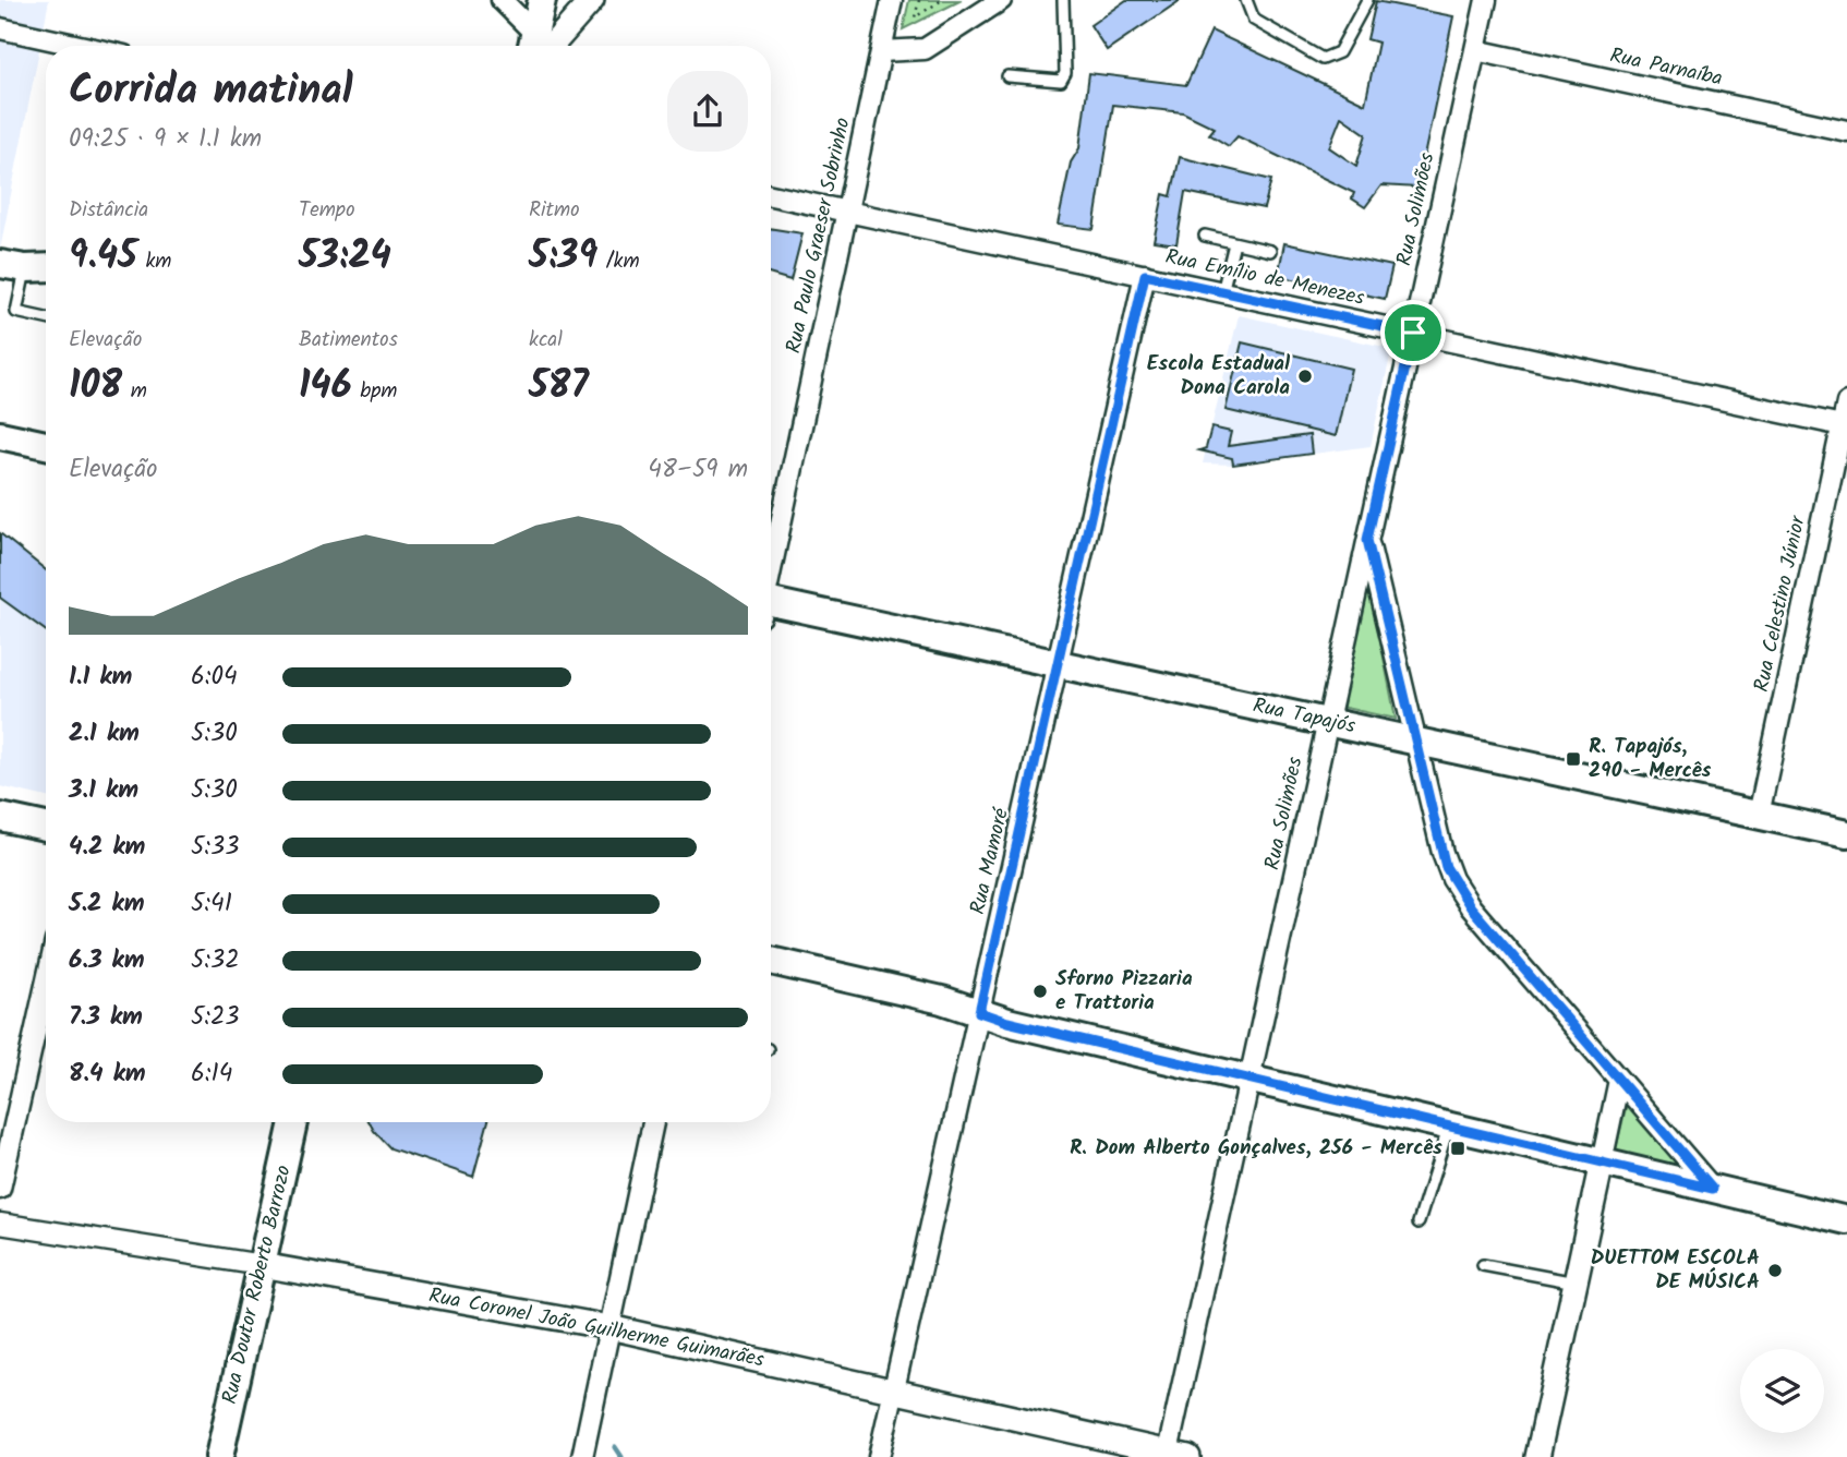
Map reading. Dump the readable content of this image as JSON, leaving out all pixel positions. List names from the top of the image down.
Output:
{
  "streets": {
    "main road": ["Rua Tapajós", "Rua Doutor Roberto Barrozo"],
    "street": [
      "Rua Parnaíba",
      "Rua Solimões",
      "Rua Paulo Graeser Sobrinho",
      "Rua Emílio de Menezes",
      "Rua Celestino Júnior",
      "Rua Mamoré",
      "Rua Coronel João Guilherme Guimarães"
    ]
  },
  "crossings": [
    ["Rua Parnaíba", "Rua Solimões"],
    ["Rua Solimões", "Rua Emílio de Menezes"],
    ["Rua Solimões", "Rua Tapajós"],
    ["Rua Solimões", "Rua Coronel João Guilherme Guimarães"],
    ["Rua Paulo Graeser Sobrinho", "Rua Emílio de Menezes"],
    ["Rua Emílio de Menezes", "Rua Celestino Júnior"],
    ["Rua Emílio de Menezes", "Rua Mamoré"],
    ["Rua Celestino Júnior", "Rua Tapajós"],
    ["Rua Tapajós", "Rua Mamoré"],
    ["Rua Mamoré", "Rua Coronel João Guilherme Guimarães"],
    ["Rua Doutor Roberto Barrozo", "Rua Coronel João Guilherme Guimarães"]
  ],
  "places": {
    "other": ["Escola Estadual Dona Carola", "Sforno Pizzaria e Trattoria", "DUETTOM ESCOLA DE MÚSICA"],
    "transit": ["R. Tapajós, 290 - Mercês", "R. Dom Alberto Gonçalves, 256 - Mercês"]
  },
  "page": {
    "heading": ["Corrida matinal", "09:25 · 9 × 1.1 km"],
    "stats": [
      ["Distância", "9.45 km"],
      ["Tempo", "53:24"],
      ["Ritmo", "5:39 /km"],
      ["Elevação", "108 m"],
      ["Batimentos", "146 bpm"],
      ["kcal", "587"]
    ],
    "chart": ["Elevação", "48–59 m"],
    "list": [
      {
        "name": "1.1 km",
        "note": "6:04"
      },
      {
        "name": "2.1 km",
        "note": "5:30"
      },
      {
        "name": "3.1 km",
        "note": "5:30"
      },
      {
        "name": "4.2 km",
        "note": "5:33"
      },
      {
        "name": "5.2 km",
        "note": "5:41"
      },
      {
        "name": "6.3 km",
        "note": "5:32"
      },
      {
        "name": "7.3 km",
        "note": "5:23"
      },
      {
        "name": "8.4 km",
        "note": "6:14"
      }
    ]
  }
}
